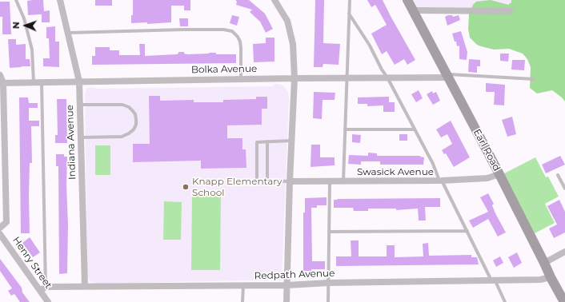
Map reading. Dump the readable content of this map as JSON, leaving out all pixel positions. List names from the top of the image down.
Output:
{
  "streets": {
    "street": [
      "Bolka Avenue",
      "Indiana Avenue",
      "Earl Road",
      "Swasick Avenue",
      "Henry Street",
      "Redpath Avenue"
    ]
  },
  "crossings": [
    ["Bolka Avenue", "Indiana Avenue"],
    ["Bolka Avenue", "Earl Road"],
    ["Indiana Avenue", "Redpath Avenue"],
    ["Earl Road", "Swasick Avenue"],
    ["Earl Road", "Redpath Avenue"]
  ],
  "places": ["Knapp Elementary School"],
  "north": "left"
}
